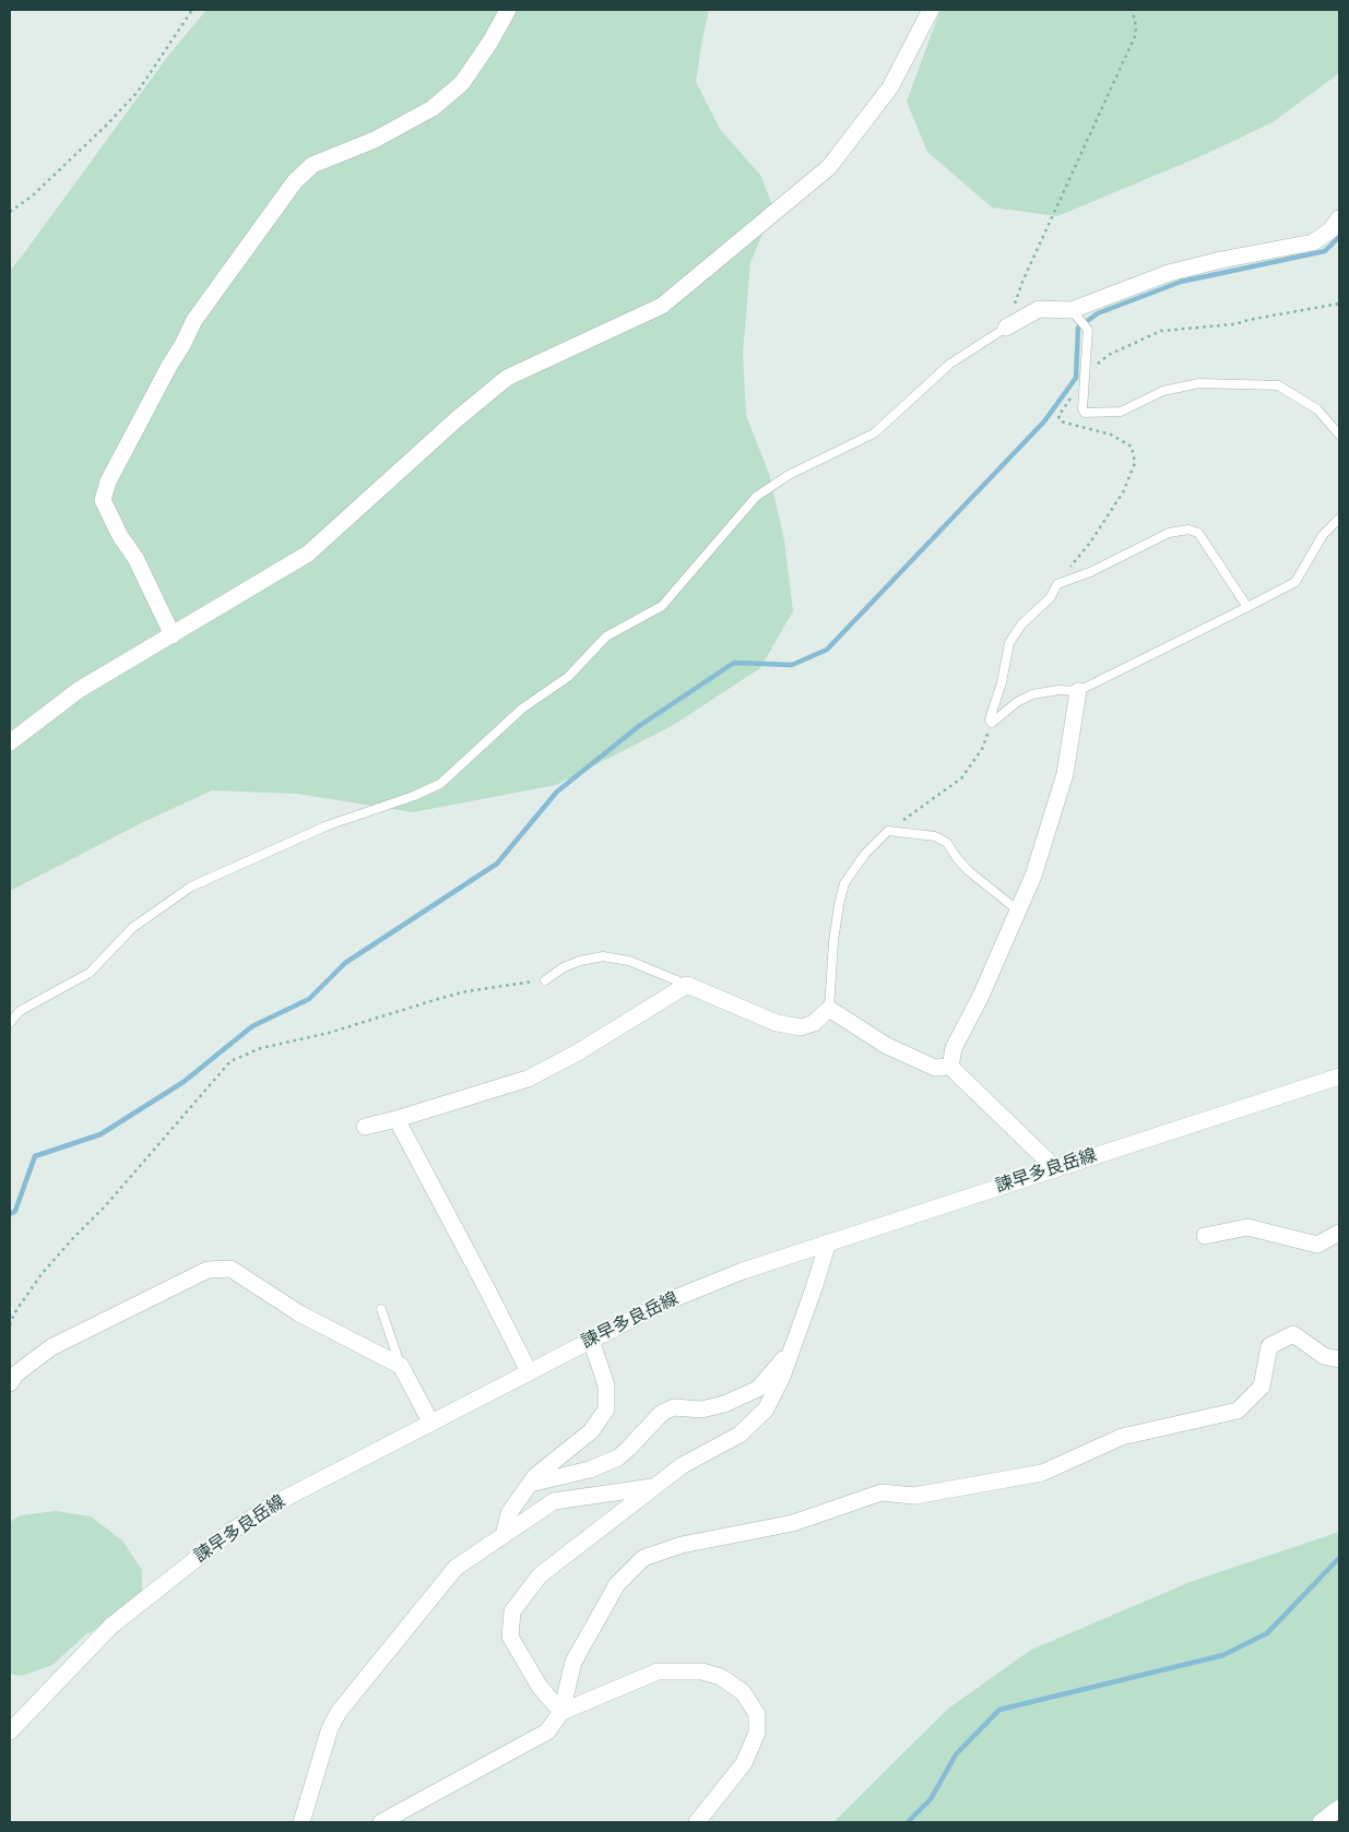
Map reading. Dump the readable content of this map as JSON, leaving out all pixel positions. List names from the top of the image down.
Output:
{
  "streets": {
    "street": ["諫早多良岳線"]
  }
}
